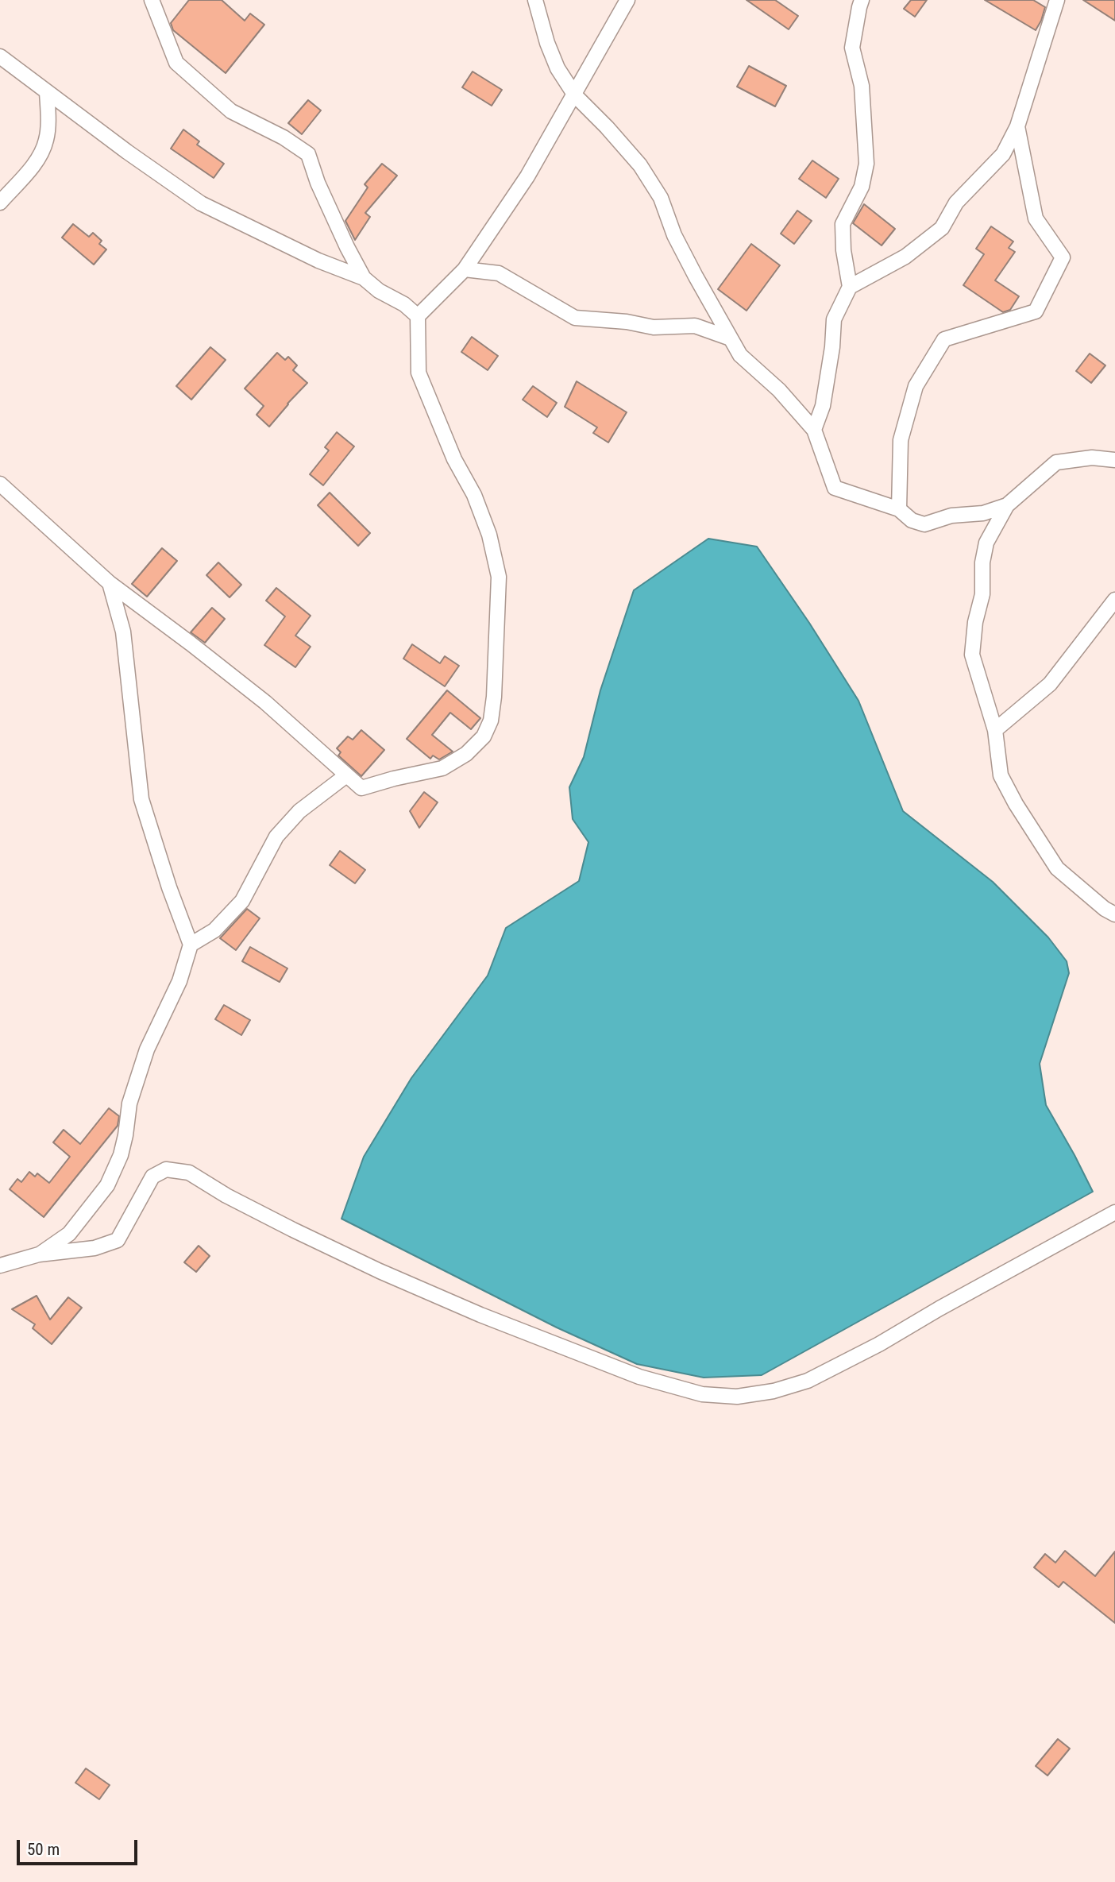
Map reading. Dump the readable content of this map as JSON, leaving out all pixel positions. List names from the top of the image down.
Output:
{
  "scale_bar": "50 m"
}
